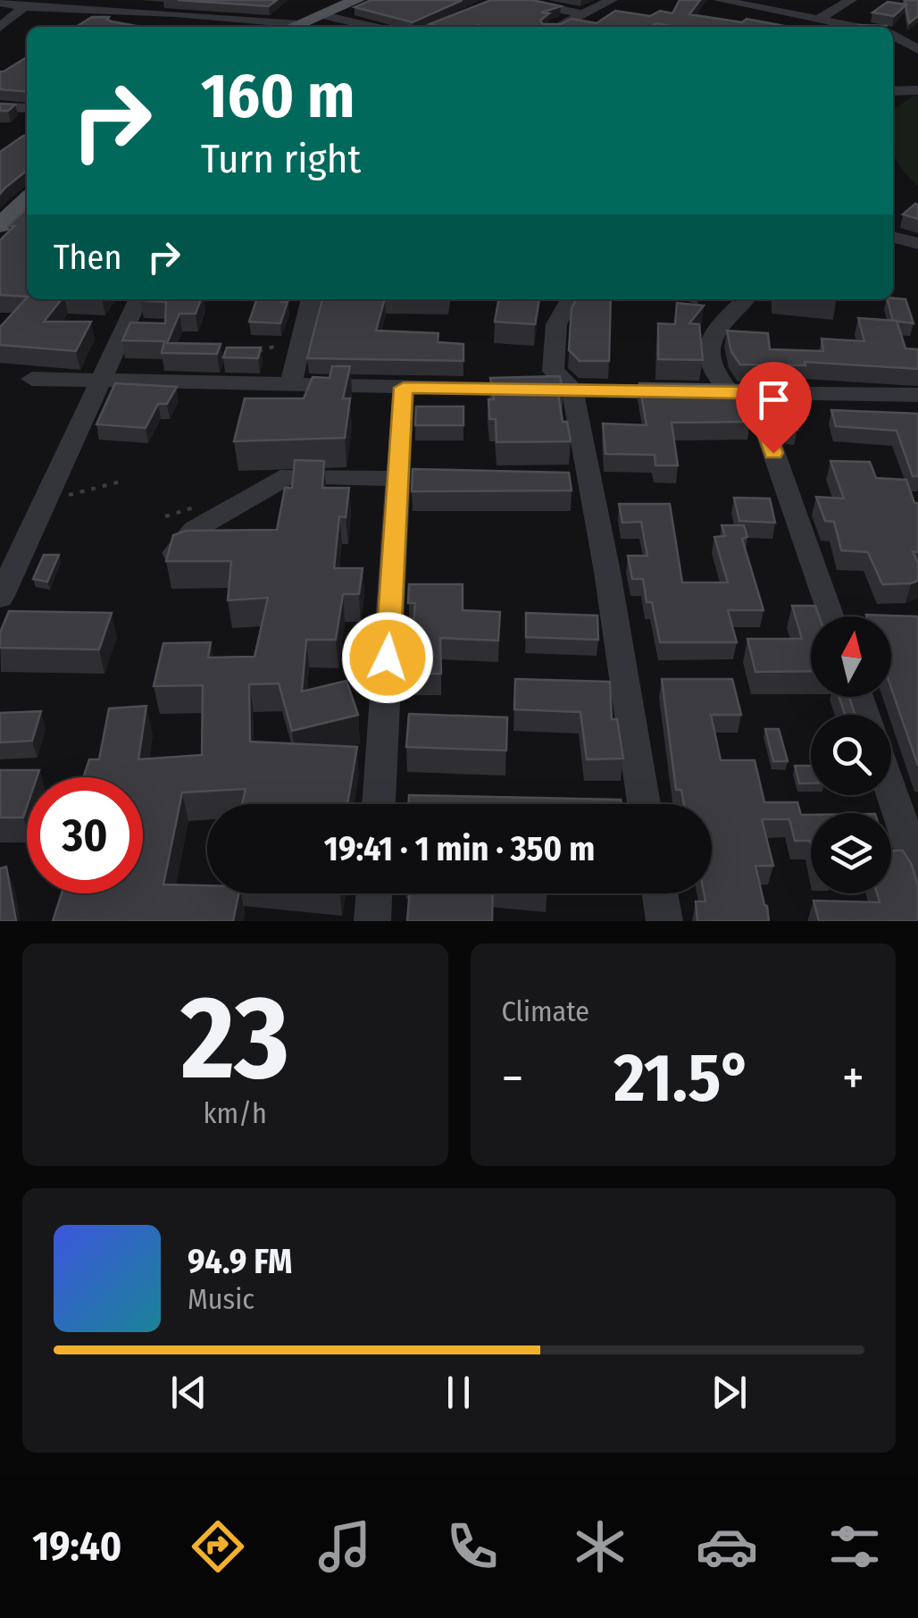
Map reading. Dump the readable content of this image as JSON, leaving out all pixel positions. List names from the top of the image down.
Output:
{
  "north": "top",
  "page": {
    "turn": ["160 m", "Turn right"],
    "then": "Then",
    "limit": "30",
    "trip": "19:41 · 1 min · 350 m",
    "tile": [
      ["23", "km/h"],
      "Climate"
    ],
    "heat": ["−", "21.5°", "+"],
    "song": ["94.9 FM", "Music"],
    "tabs": "19:40"
  }
}
